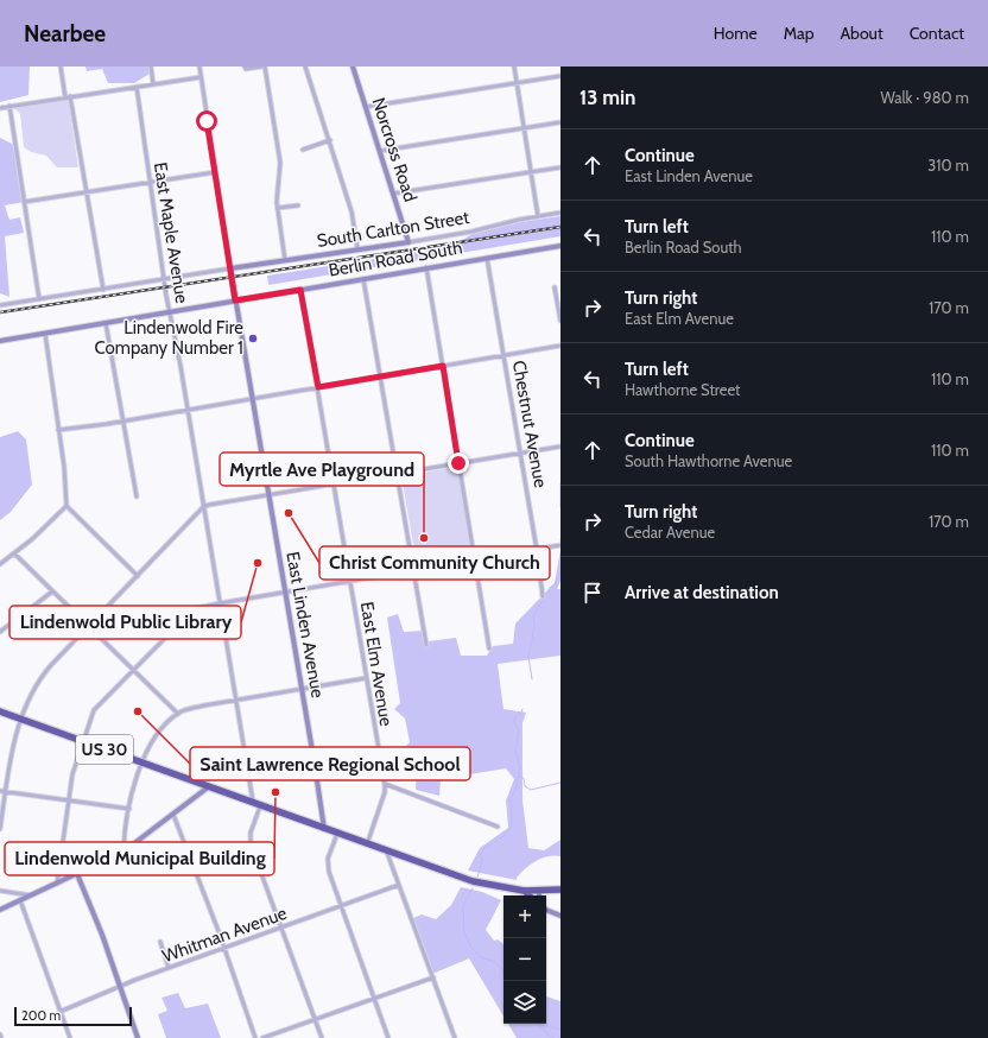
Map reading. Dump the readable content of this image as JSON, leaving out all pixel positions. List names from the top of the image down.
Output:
{
  "streets": {
    "highway": ["US 30"],
    "street": [
      "Norcross Road",
      "South Carlton Street",
      "East Maple Avenue",
      "Berlin Road South",
      "Chestnut Avenue",
      "East Linden Avenue",
      "East Elm Avenue",
      "Whitman Avenue"
    ]
  },
  "crossings": [
    ["Norcross Road", "South Carlton Street"],
    ["South Carlton Street", "East Linden Avenue"],
    ["East Maple Avenue", "Berlin Road South"],
    ["East Maple Avenue", "US 30"],
    ["Berlin Road South", "Chestnut Avenue"],
    ["Berlin Road South", "East Linden Avenue"],
    ["Berlin Road South", "East Elm Avenue"],
    ["East Linden Avenue", "US 30"],
    ["East Elm Avenue", "US 30"]
  ],
  "places": [
    "Lindenwold Fire Company Number 1",
    "Christ Community Church",
    "Myrtle Ave Playground",
    "Lindenwold Public Library",
    "Saint Lawrence Regional School",
    "Lindenwold Municipal Building"
  ],
  "scale_bar": "200 m",
  "page": {
    "header": "Nearbee",
    "nav": [
      "Home",
      "Map",
      "About",
      "Contact"
    ],
    "heading": ["13 min", "Walk · 980 m"],
    "list": [
      ["Continue", "East Linden Avenue", "310 m"],
      ["Turn left", "Berlin Road South", "110 m"],
      ["Turn right", "East Elm Avenue", "170 m"],
      ["Turn left", "Hawthorne Street", "110 m"],
      ["Continue", "South Hawthorne Avenue", "110 m"],
      ["Turn right", "Cedar Avenue", "170 m"],
      "Arrive at destination"
    ],
    "map_buttons": ["+", "−"],
    "scale": "200 m"
  }
}
